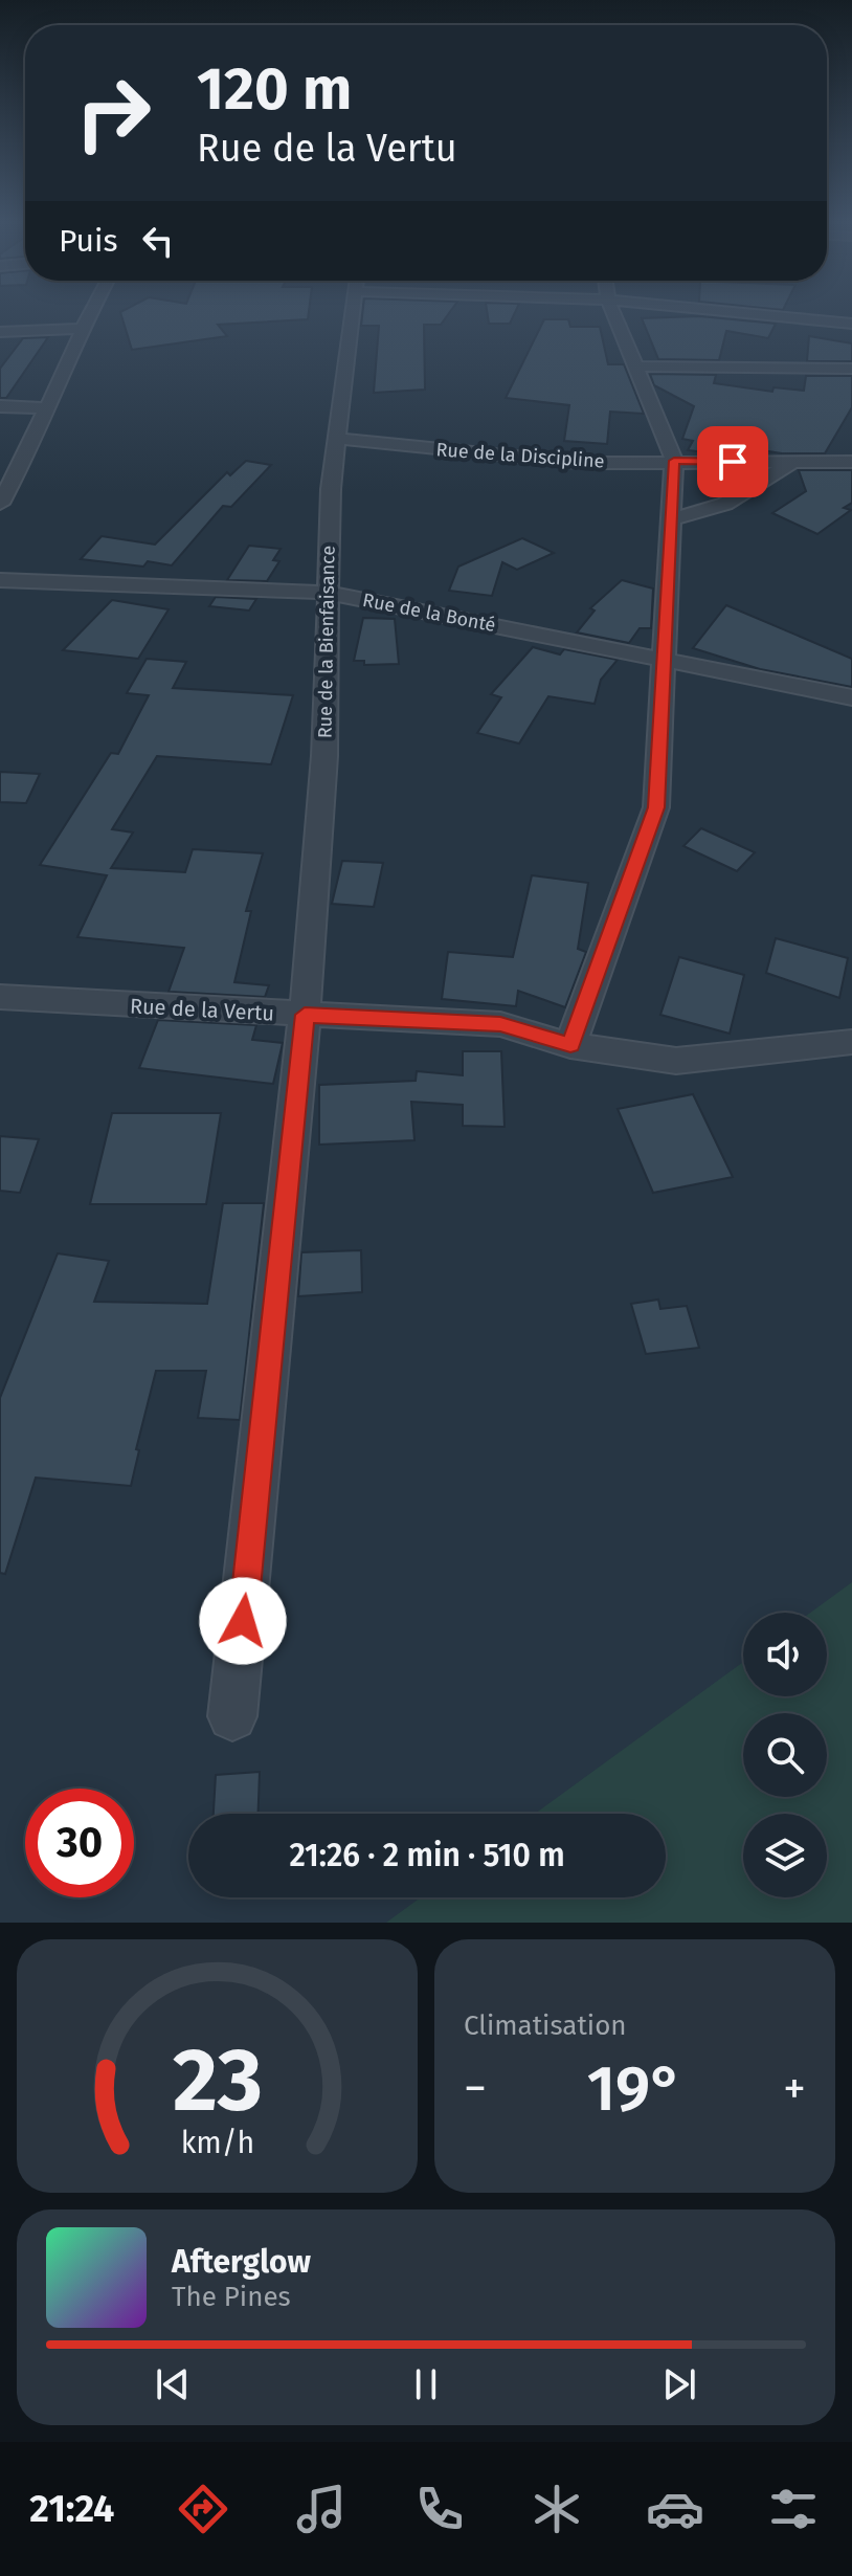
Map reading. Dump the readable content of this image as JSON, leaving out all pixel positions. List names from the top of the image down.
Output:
{
  "streets": {
    "street": [
      "Rue de la Discipline",
      "Rue de la Bonté",
      "Rue de la Bienfaisance",
      "Rue de la Vertu"
    ]
  },
  "crossings": [
    ["Rue de la Discipline", "Rue de la Bienfaisance"],
    ["Rue de la Bonté", "Rue de la Bienfaisance"],
    ["Rue de la Bienfaisance", "Rue de la Vertu"]
  ],
  "page": {
    "turn": ["120 m", "Rue de la Vertu"],
    "then": "Puis",
    "limit": "30",
    "trip": "21:26 · 2 min · 510 m",
    "tile": "Climatisation",
    "heat": ["−", "19°", "+"],
    "song": ["Afterglow", "The Pines"],
    "tabs": "21:24",
    "gauge": ["23", "km/h"]
  }
}
